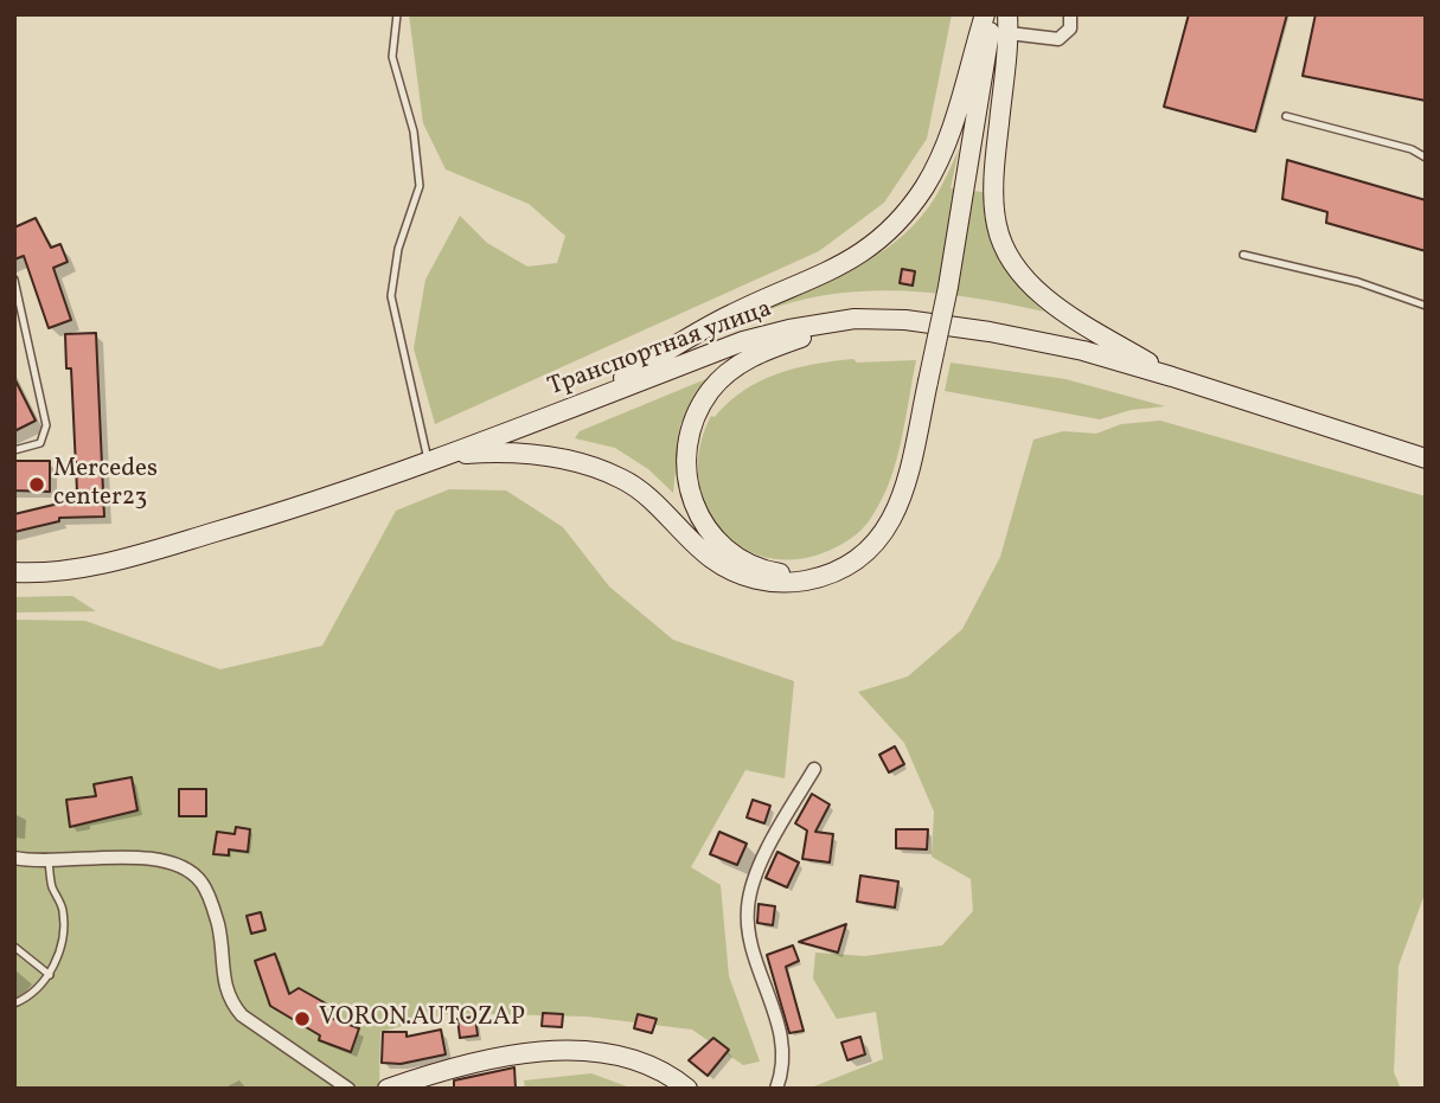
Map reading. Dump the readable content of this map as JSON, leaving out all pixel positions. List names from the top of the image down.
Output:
{
  "streets": {
    "main road": ["Транспортная улица"]
  },
  "places": ["Mercedes center23", "VORON.AUTOZAP"]
}
